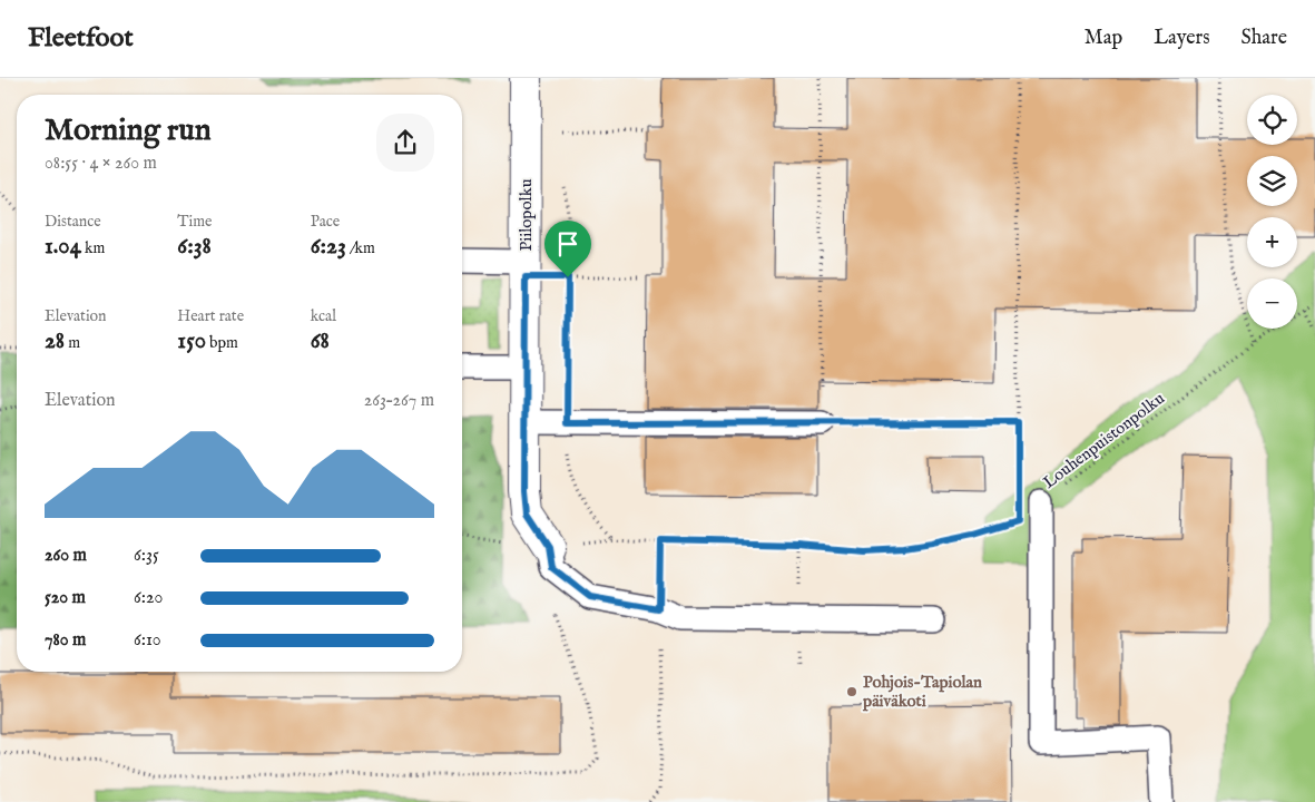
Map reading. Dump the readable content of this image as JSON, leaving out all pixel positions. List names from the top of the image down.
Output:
{
  "streets": {
    "street": ["Piilopolku"],
    "path": ["Louhenpuistonpolku"]
  },
  "crossings": [
    ["Piilopolku", "Louhenpuistonpolku"]
  ],
  "places": ["Pohjois-Tapiolan päiväkoti"],
  "page": {
    "header": "Fleetfoot",
    "nav": ["Map", "Layers", "Share"],
    "map_buttons": ["+", "−"],
    "heading": ["Morning run", "08:55 · 4 × 260 m"],
    "stats": [
      ["Distance", "1.04 km"],
      ["Time", "6:38"],
      ["Pace", "6:23 /km"],
      ["Elevation", "28 m"],
      ["Heart rate", "150 bpm"],
      ["kcal", "68"]
    ],
    "chart": ["Elevation", "263–267 m"],
    "list": [
      {
        "name": "260 m",
        "note": "6:35"
      },
      {
        "name": "520 m",
        "note": "6:20"
      },
      {
        "name": "780 m",
        "note": "6:10"
      }
    ]
  }
}
